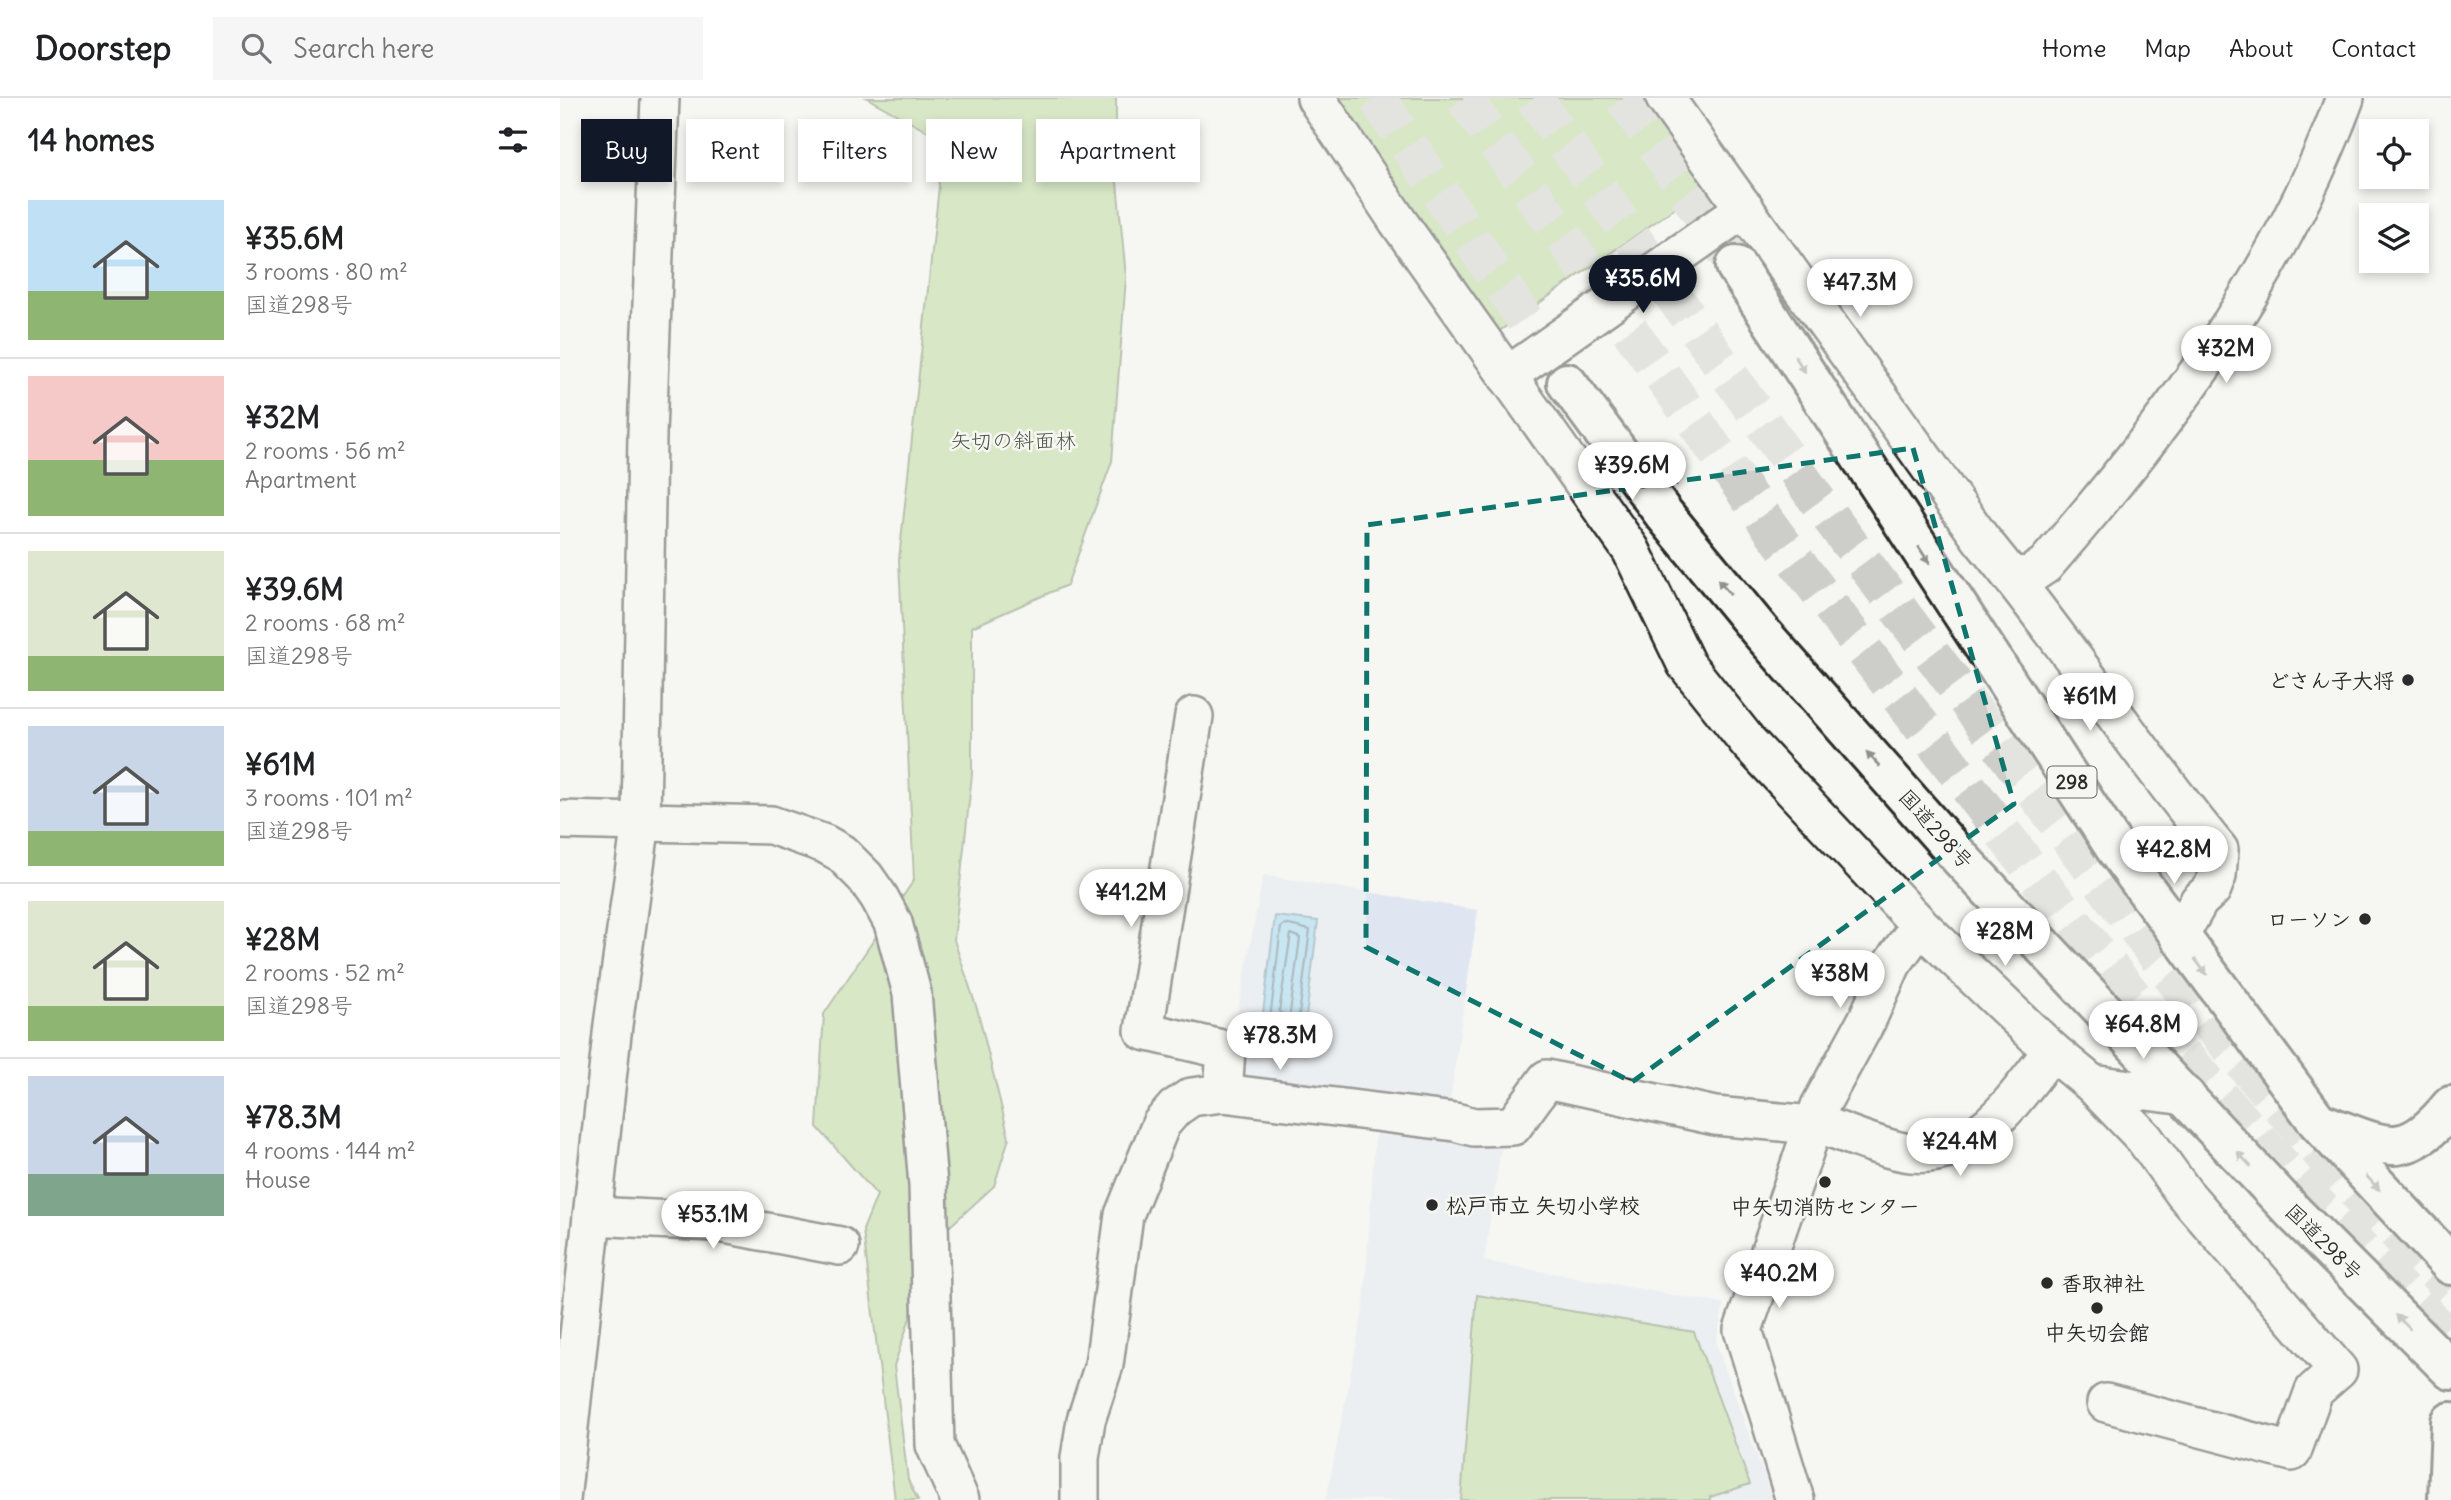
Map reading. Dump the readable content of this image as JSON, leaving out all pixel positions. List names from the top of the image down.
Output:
{
  "streets": {
    "main road": ["298", "国道298号"]
  },
  "parks": ["矢切の斜面林"],
  "places": [
    "どさん子大将",
    "ローソン",
    "中矢切消防センター",
    "松戸市立 矢切小学校",
    "香取神社",
    "中矢切会館"
  ],
  "page": {
    "header": "Doorstep",
    "search": "Search here",
    "nav": [
      "Home",
      "Map",
      "About",
      "Contact"
    ],
    "heading": "14 homes",
    "chip": [
      "Buy",
      "Rent",
      "Filters",
      "New",
      "Apartment"
    ],
    "list": [
      {
        "name": "¥35.6M",
        "note": "3 rooms · 80 m² · 国道298号"
      },
      {
        "name": "¥32M",
        "note": "2 rooms · 56 m² · Apartment"
      },
      {
        "name": "¥39.6M",
        "note": "2 rooms · 68 m² · 国道298号"
      },
      {
        "name": "¥61M",
        "note": "3 rooms · 101 m² · 国道298号"
      },
      {
        "name": "¥28M",
        "note": "2 rooms · 52 m² · 国道298号"
      },
      {
        "name": "¥78.3M",
        "note": "4 rooms · 144 m² · House"
      }
    ],
    "price": [
      "¥35.6M",
      "¥47.3M",
      "¥32M",
      "¥39.6M",
      "¥61M",
      "¥42.8M",
      "¥41.2M",
      "¥28M",
      "¥38M",
      "¥64.8M",
      "¥78.3M",
      "¥24.4M",
      "¥53.1M",
      "¥40.2M"
    ]
  }
}
